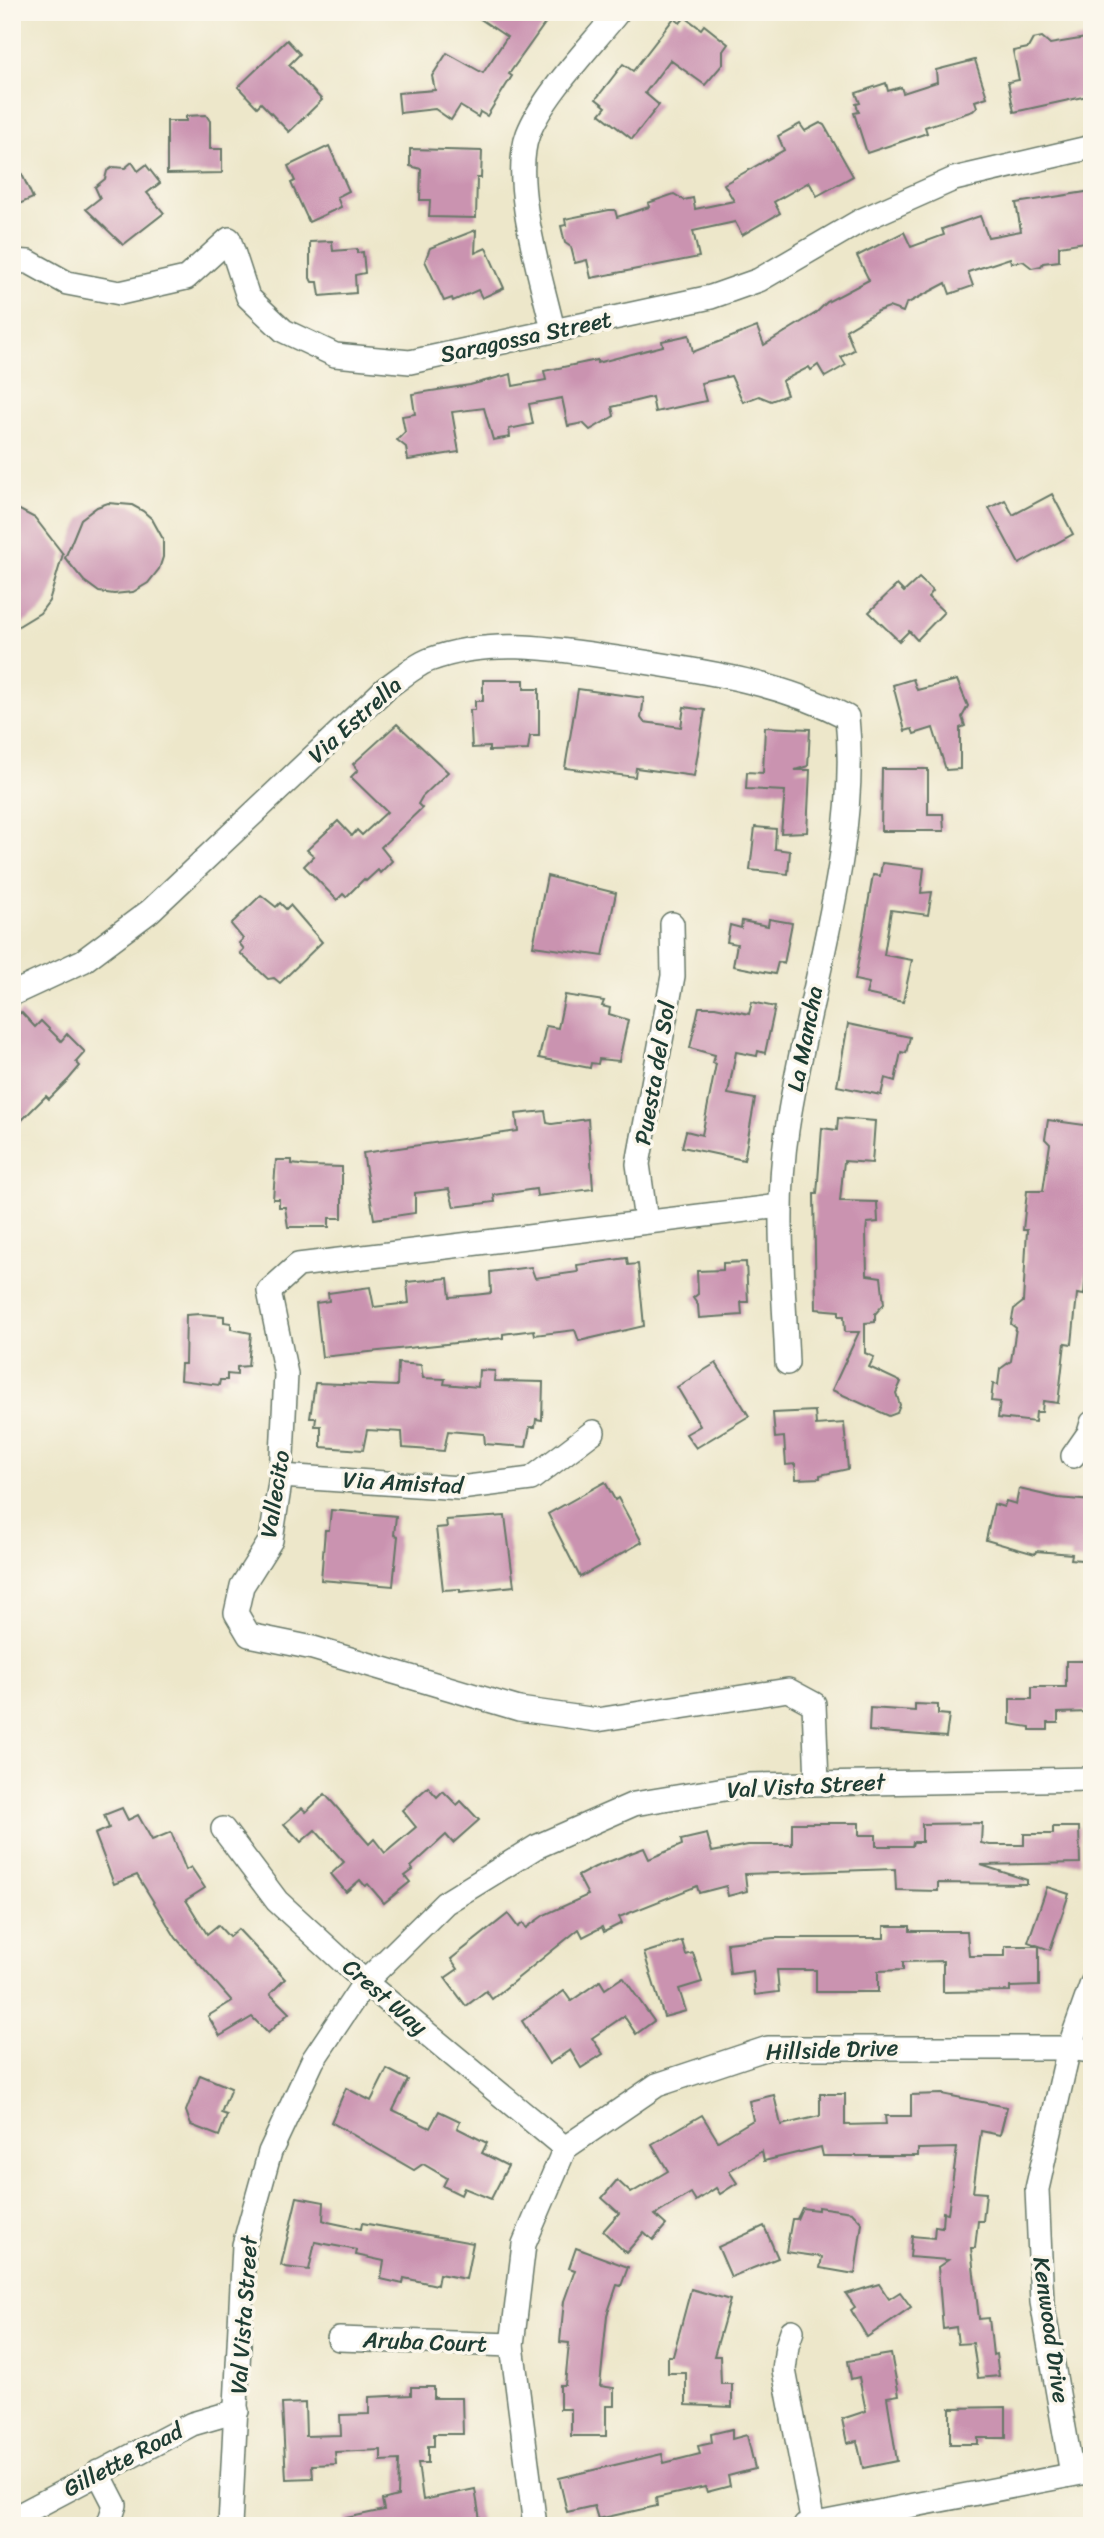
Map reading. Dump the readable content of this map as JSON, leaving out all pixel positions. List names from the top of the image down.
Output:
{
  "streets": {
    "street": [
      "Saragossa Street",
      "Via Estrella",
      "La Mancha",
      "Puesta del Sol",
      "Via Amistad",
      "Vallecito",
      "Val Vista Street",
      "Crest Way",
      "Hillside Drive",
      "Kenwood Drive",
      "Aruba Court",
      "Gillette Road"
    ]
  },
  "crossings": [
    ["Via Estrella", "La Mancha"],
    ["La Mancha", "Vallecito"],
    ["Puesta del Sol", "Vallecito"],
    ["Via Amistad", "Vallecito"],
    ["Vallecito", "Val Vista Street"],
    ["Val Vista Street", "Crest Way"],
    ["Val Vista Street", "Gillette Road"],
    ["Crest Way", "Hillside Drive"],
    ["Hillside Drive", "Kenwood Drive"]
  ]
}
